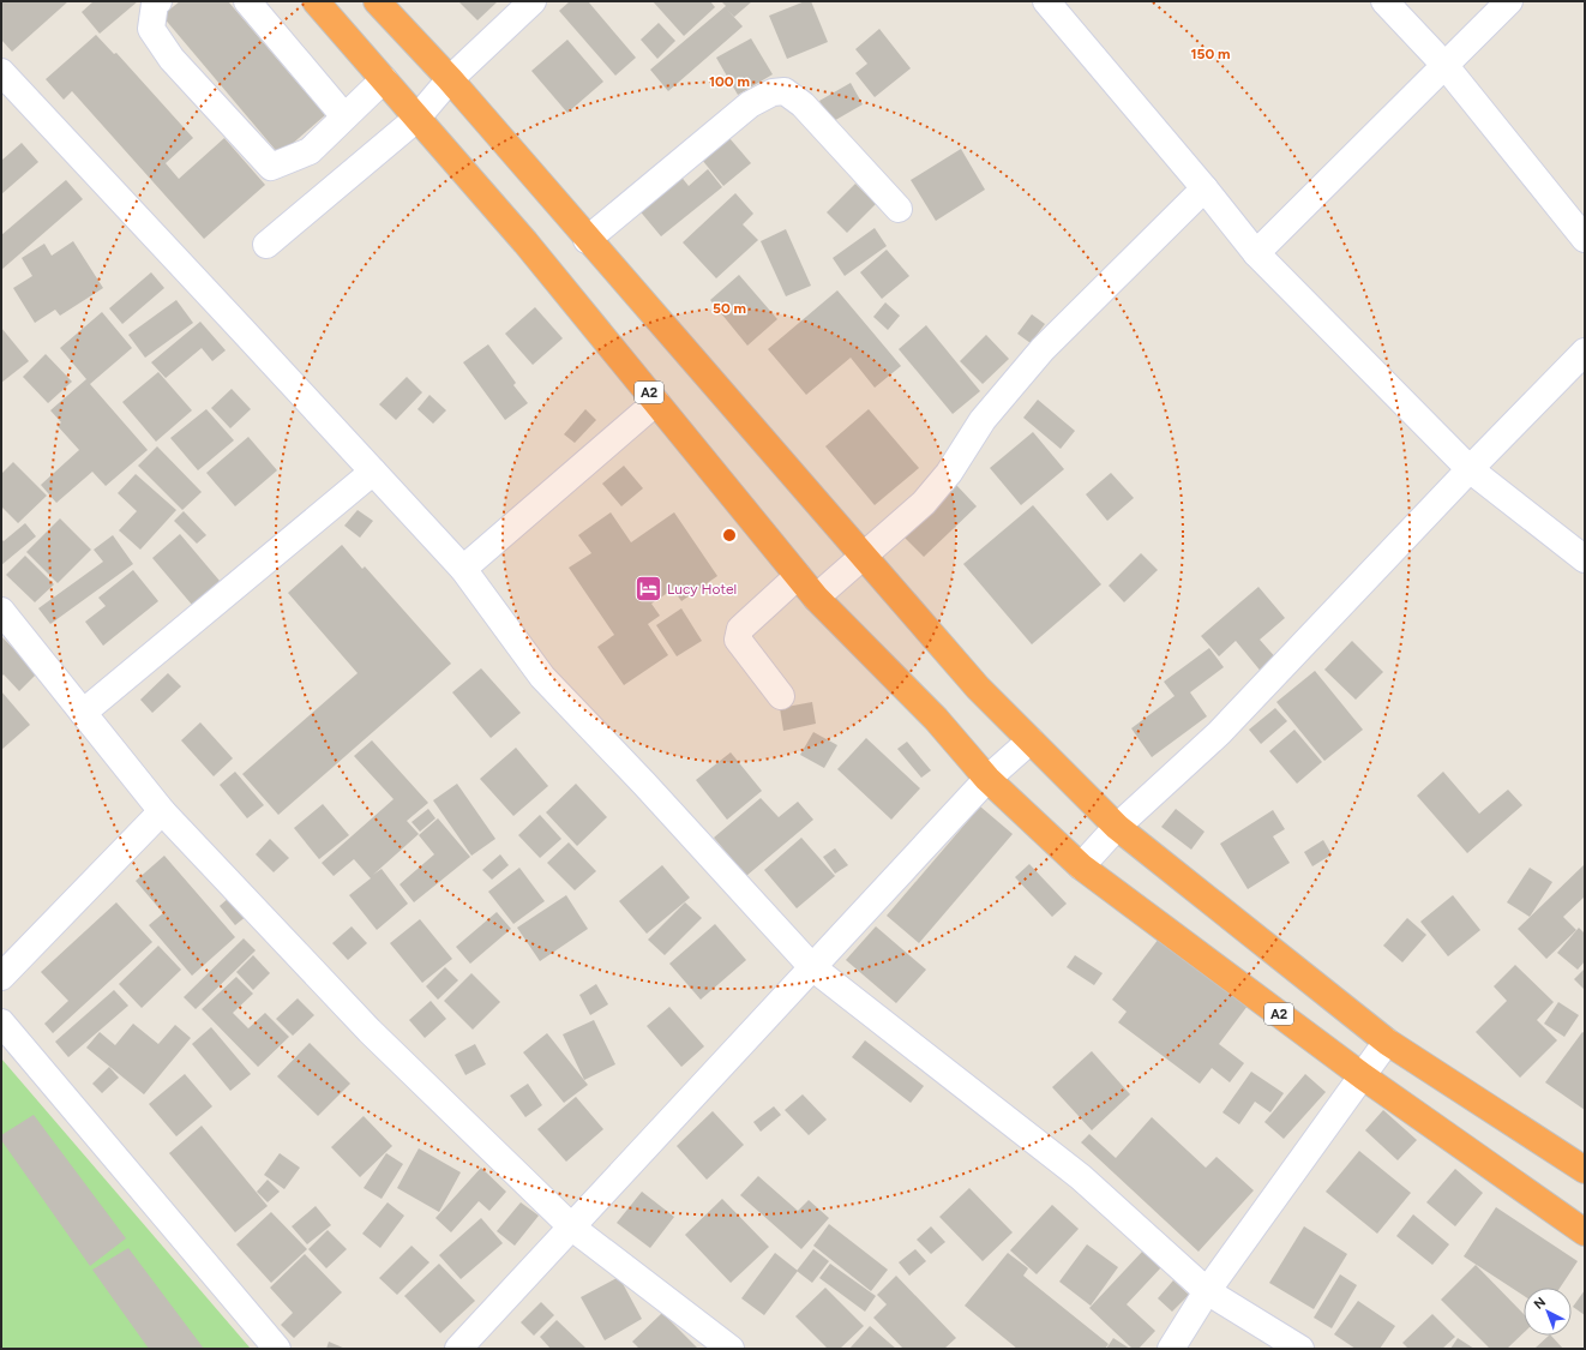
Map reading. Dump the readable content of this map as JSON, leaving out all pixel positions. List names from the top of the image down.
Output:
{
  "streets": {
    "highway": ["A2"]
  },
  "places": {
    "hotel": ["Lucy Hotel"]
  },
  "north": "top left",
  "rings": ["150 m", "100 m", "50 m"]
}
